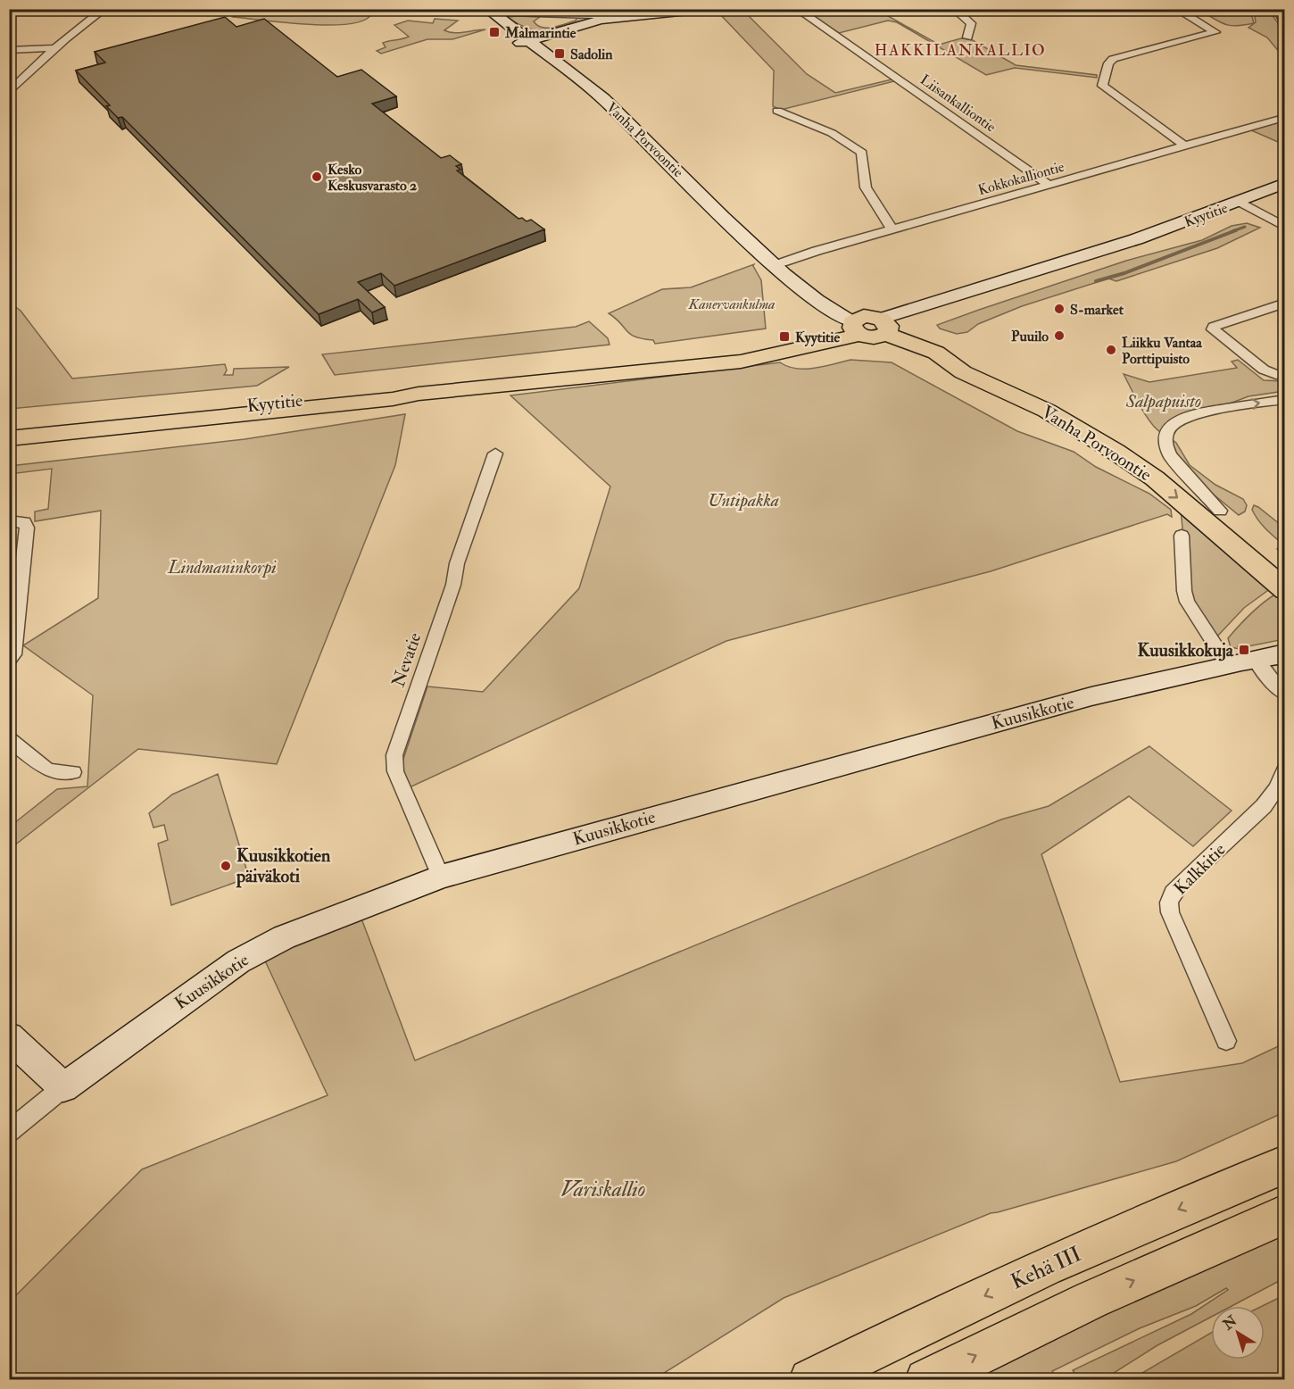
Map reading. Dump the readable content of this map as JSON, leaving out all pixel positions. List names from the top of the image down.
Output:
{
  "streets": {
    "highway": ["Kehä III"],
    "main road": ["Vanha Porvoontie", "Kyytitie", "Kuusikkotie"],
    "street": [
      "Liisankalliontie",
      "Kokkokalliontie",
      "Nevatie",
      "Kalkkitie"
    ]
  },
  "crossings": [
    ["Liisankalliontie", "Kokkokalliontie"],
    ["Vanha Porvoontie", "Kokkokalliontie"],
    ["Vanha Porvoontie", "Kyytitie"],
    ["Nevatie", "Kuusikkotie"]
  ],
  "districts": ["HAKKILANKALLIO"],
  "parks": [
    "Kanervankulma",
    "Salpapuisto",
    "Untipakka",
    "Lindmaninkorpi",
    "Variskallio"
  ],
  "places": {
    "transit": [
      "Malmarintie",
      "Sadolin",
      "Kyytitie",
      "Kuusikkokuja"
    ],
    "other": [
      "Kesko Keskusvarasto 2",
      "S-market",
      "Puuilo",
      "Liikku Vantaa Porttipuisto",
      "Kuusikkotien päiväkoti"
    ]
  },
  "north": "top left"
}
